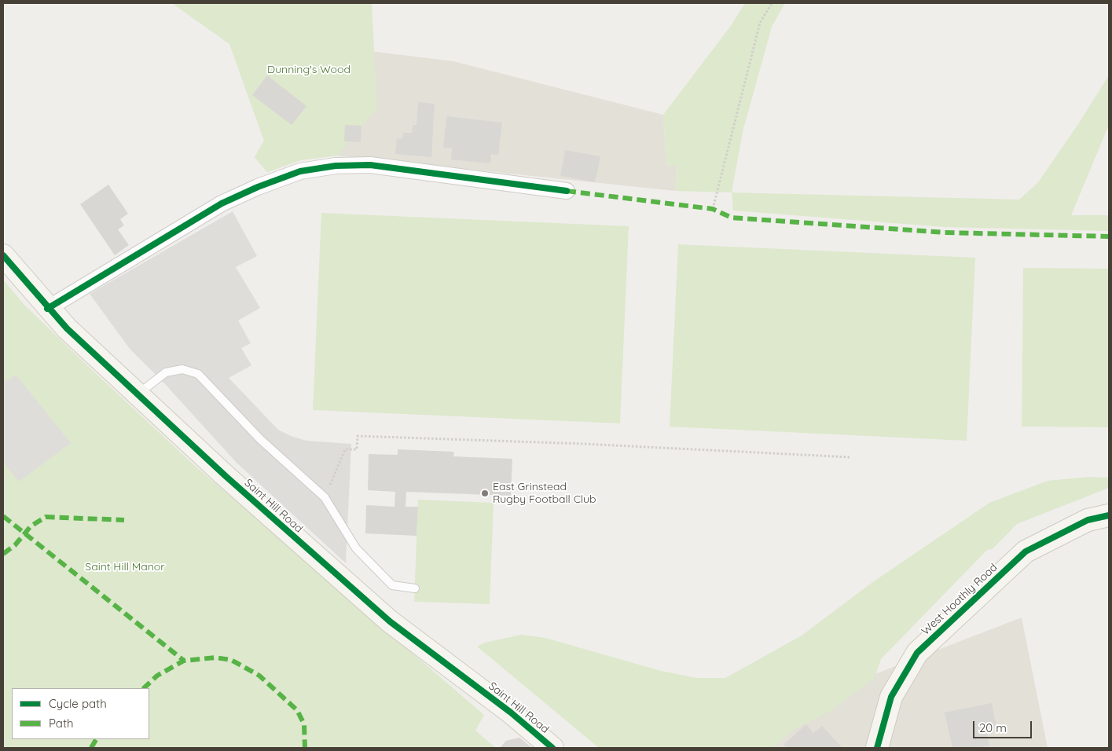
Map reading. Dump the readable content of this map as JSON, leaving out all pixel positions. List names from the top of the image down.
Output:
{
  "streets": {
    "street": ["Saint Hill Road", "West Hoathly Road"]
  },
  "parks": ["Dunning's Wood", "Saint Hill Manor"],
  "places": ["East Grinstead Rugby Football Club"],
  "legend": ["Cycle path", "Path"],
  "scale_bar": "20 m"
}
